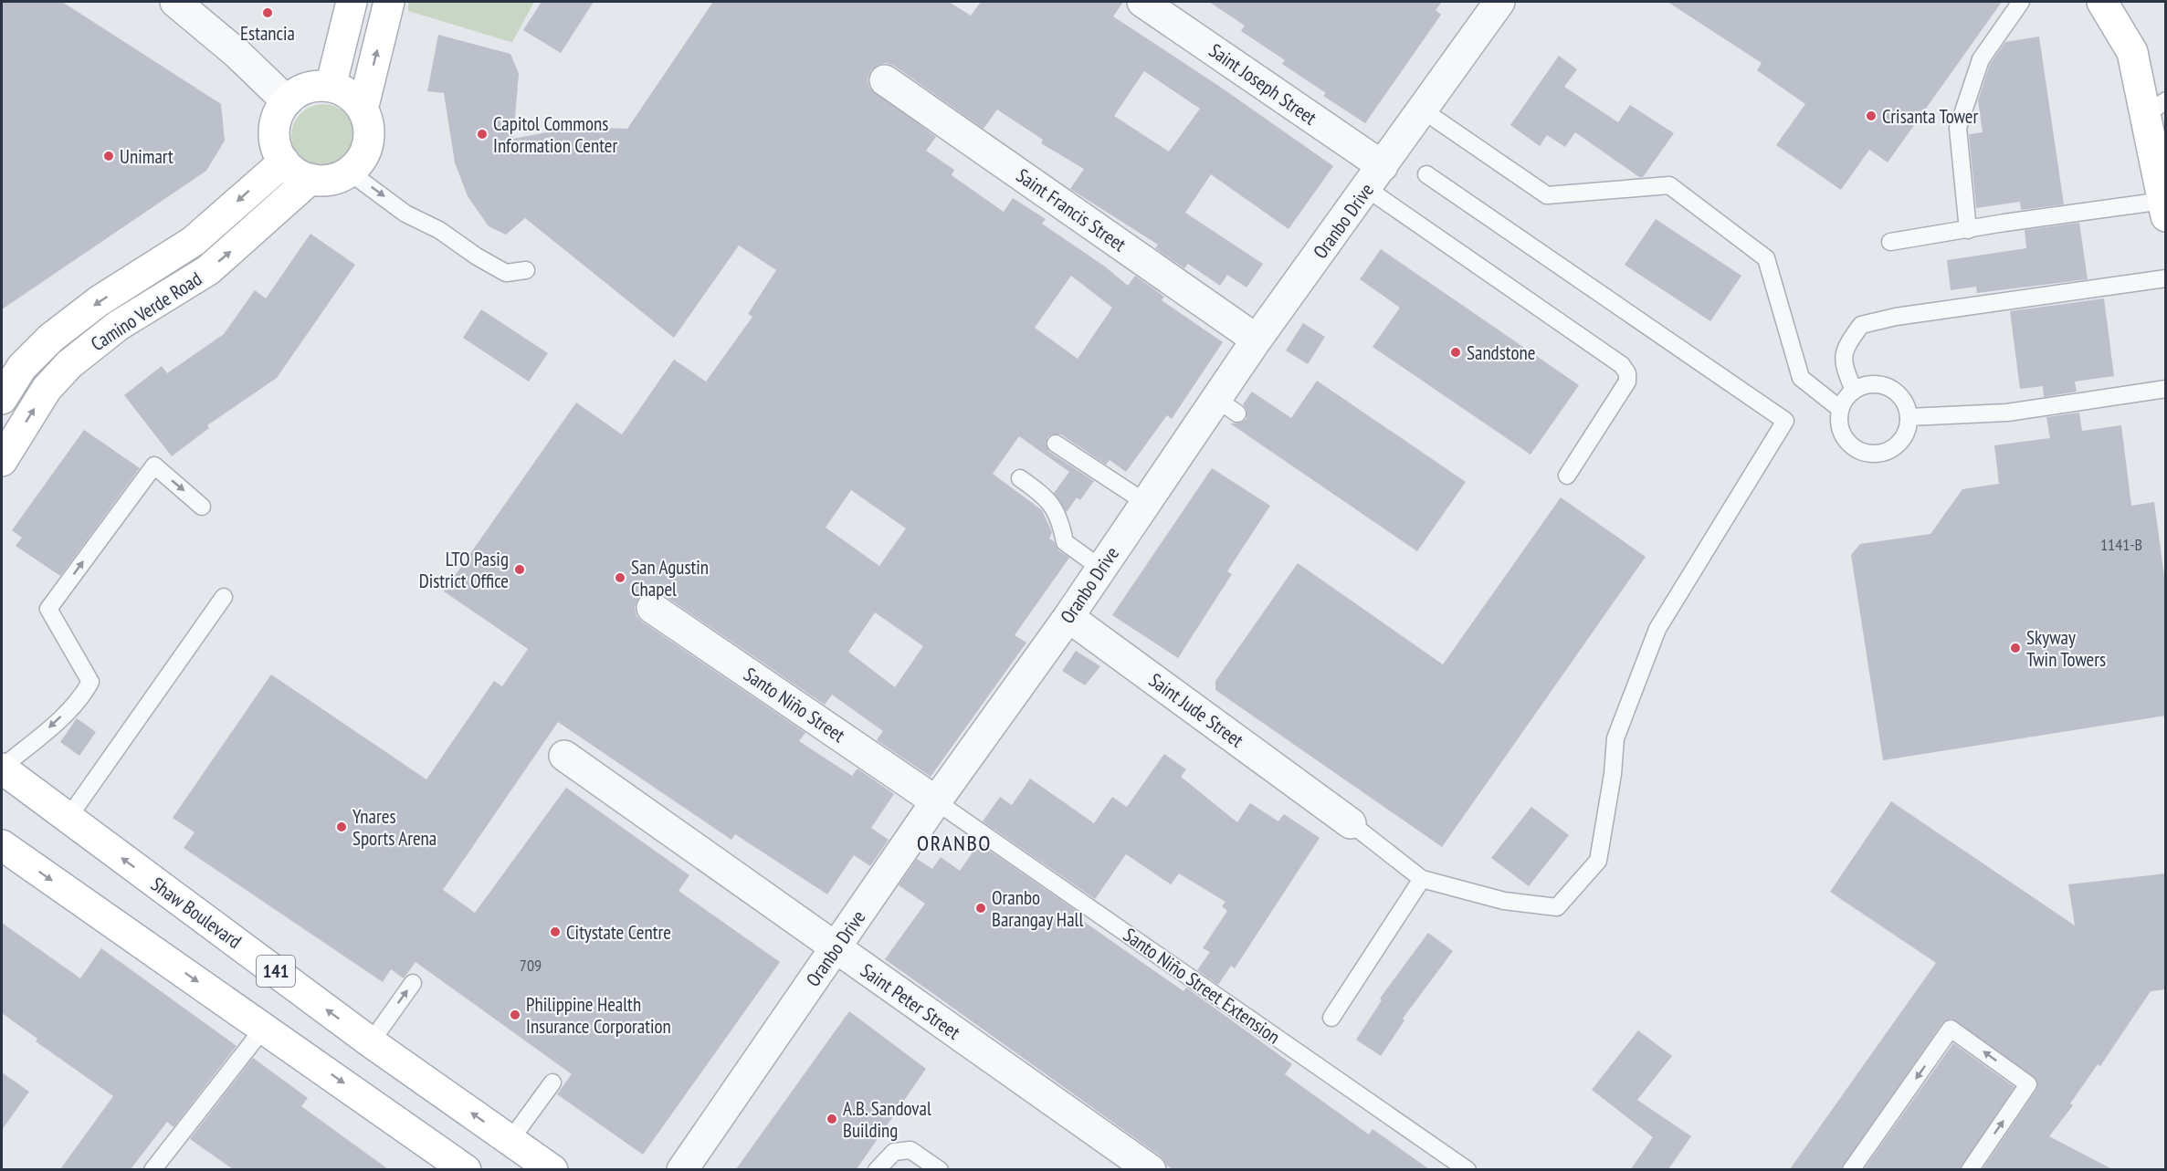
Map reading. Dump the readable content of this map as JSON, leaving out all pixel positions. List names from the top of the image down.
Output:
{
  "streets": {
    "street": [
      "Saint Joseph Street",
      "Saint Francis Street",
      "Oranbo Drive",
      "Camino Verde Road",
      "Santo Niño Street",
      "Saint Jude Street",
      "Shaw Boulevard",
      "141",
      "Saint Peter Street"
    ],
    "lane": ["Santo Niño Street Extension"]
  },
  "crossings": [
    ["Saint Joseph Street", "Oranbo Drive"],
    ["Saint Francis Street", "Oranbo Drive"],
    ["Oranbo Drive", "Santo Niño Street"],
    ["Oranbo Drive", "Saint Jude Street"],
    ["Oranbo Drive", "Santo Niño Street Extension"],
    ["Oranbo Drive", "Saint Peter Street"],
    ["Santo Niño Street", "Santo Niño Street Extension"]
  ],
  "districts": ["ORANBO"],
  "places": [
    "Estancia",
    "Crisanta Tower",
    "Capitol Commons Information Center",
    "Unimart",
    "Sandstone",
    "LTO Pasig District Office",
    "San Agustin Chapel",
    "Skyway Twin Towers",
    "Ynares Sports Arena",
    "Oranbo Barangay Hall",
    "Citystate Centre",
    "Philippine Health Insurance Corporation",
    "A.B. Sandoval Building"
  ],
  "house_numbers": ["1141-B", "709"]
}
